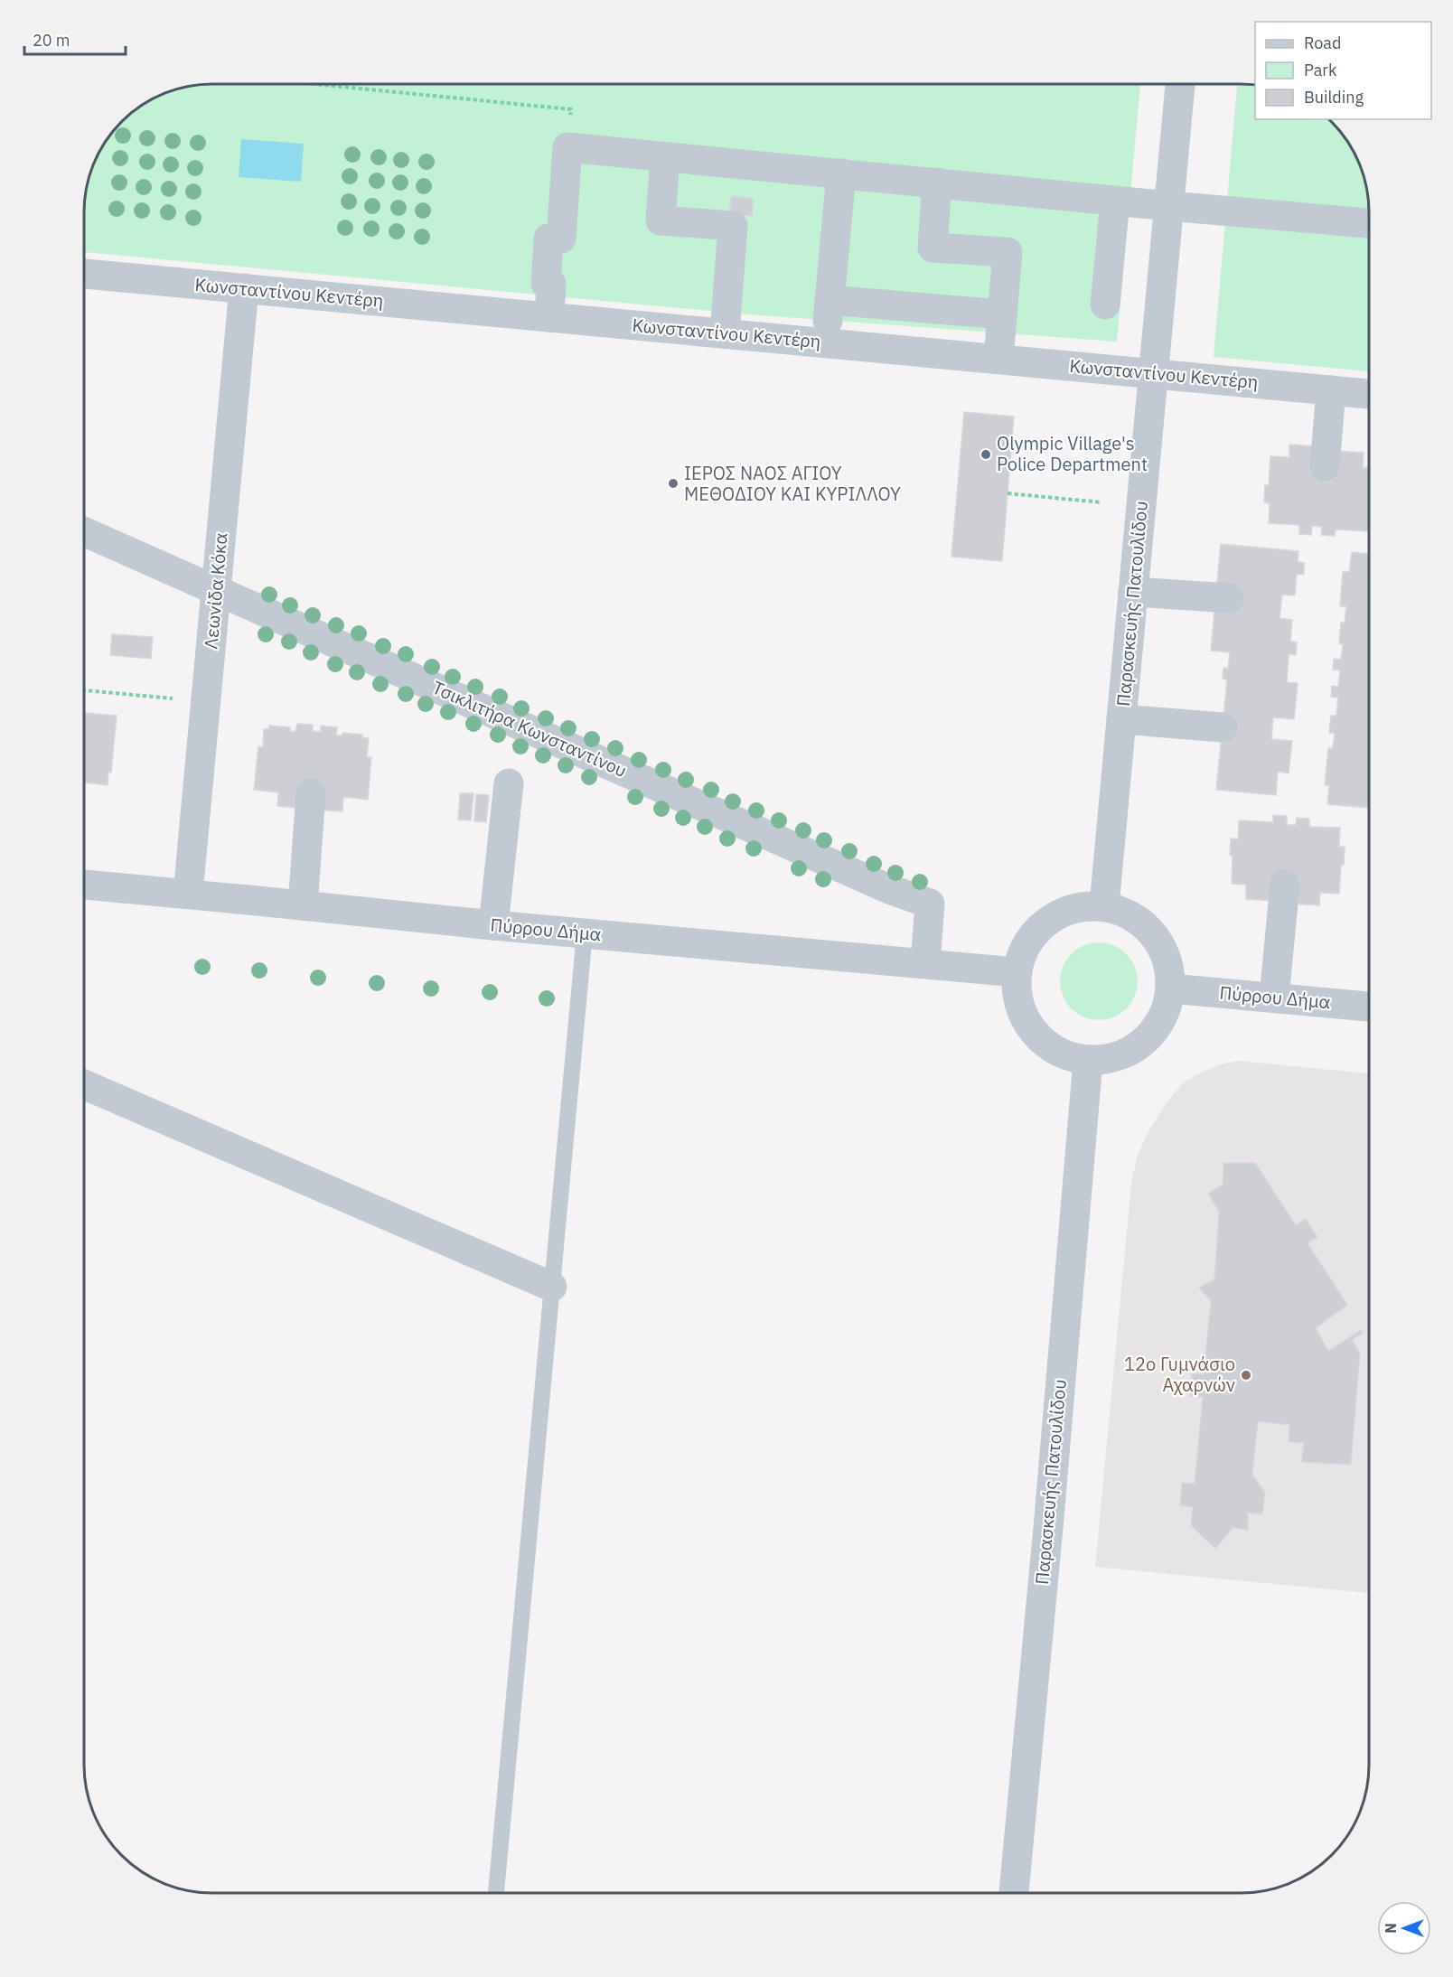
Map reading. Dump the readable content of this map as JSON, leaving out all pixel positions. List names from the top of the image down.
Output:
{
  "streets": {
    "street": [
      "Κωνσταντίνου Κεντέρη",
      "Λεωνίδα Κόκα",
      "Παρασκευής Πατουλίδου",
      "Τσικλιτήρα Κωνσταντίνου",
      "Πύρρου Δήμα"
    ]
  },
  "crossings": [
    ["Κωνσταντίνου Κεντέρη", "Λεωνίδα Κόκα"],
    ["Κωνσταντίνου Κεντέρη", "Παρασκευής Πατουλίδου"],
    ["Λεωνίδα Κόκα", "Τσικλιτήρα Κωνσταντίνου"],
    ["Λεωνίδα Κόκα", "Πύρρου Δήμα"],
    ["Παρασκευής Πατουλίδου", "Πύρρου Δήμα"],
    ["Τσικλιτήρα Κωνσταντίνου", "Πύρρου Δήμα"]
  ],
  "places": ["Olympic Village's Police Department", "ΙΕΡΟΣ ΝΑΟΣ ΑΓΙΟΥ ΜΕΘΟΔΙΟΥ ΚΑΙ ΚΥΡΙΛΛΟΥ", "12ο Γυμνάσιο Αχαρνών"],
  "legend": ["Road", "Park", "Building"],
  "scale_bar": "20 m",
  "north": "left"
}
